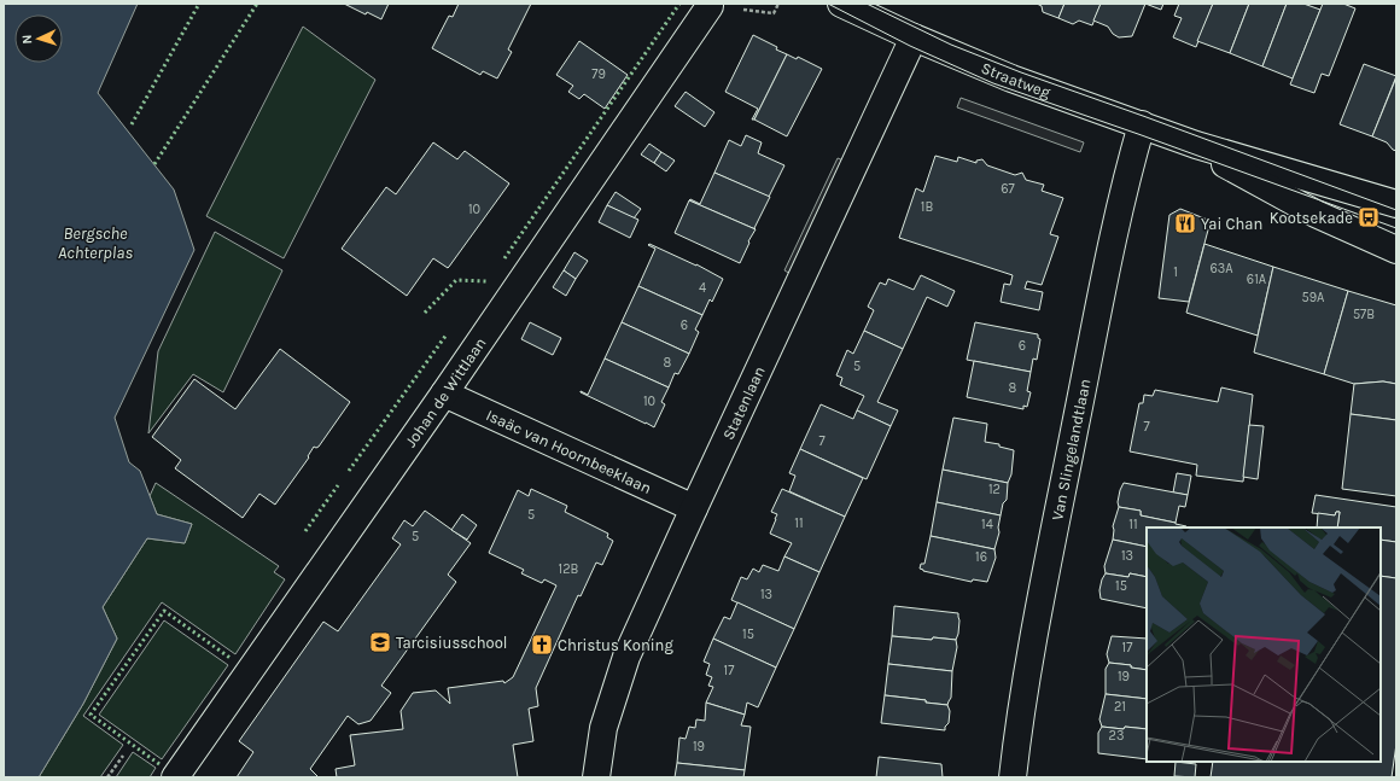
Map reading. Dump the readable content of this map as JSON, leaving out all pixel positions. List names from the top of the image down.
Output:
{
  "streets": {
    "street": [
      "Straatweg",
      "Johan de Wittlaan",
      "Statenlaan",
      "Isaäc van Hoornbeeklaan",
      "Van Slingelandtlaan"
    ]
  },
  "crossings": [
    ["Straatweg", "Statenlaan"],
    ["Straatweg", "Van Slingelandtlaan"],
    ["Johan de Wittlaan", "Isaäc van Hoornbeeklaan"],
    ["Statenlaan", "Isaäc van Hoornbeeklaan"]
  ],
  "water": ["Bergsche Achterplas"],
  "places": {
    "bus stop": ["Kootsekade"],
    "restaurant": ["Yai Chan"],
    "school or university": ["Tarcisiusschool"],
    "church": ["Christus Koning"]
  },
  "house_numbers": [
    "79",
    "67",
    "1B",
    "10",
    "63A",
    "1",
    "61A",
    "4",
    "59A",
    "57B",
    "6",
    "6",
    "8",
    "5",
    "8",
    "10",
    "7",
    "7",
    "12",
    "5",
    "11",
    "14",
    "11",
    "5",
    "13",
    "16",
    "12B",
    "15",
    "13",
    "15",
    "17",
    "17",
    "19",
    "21",
    "23",
    "19"
  ],
  "north": "left"
}
